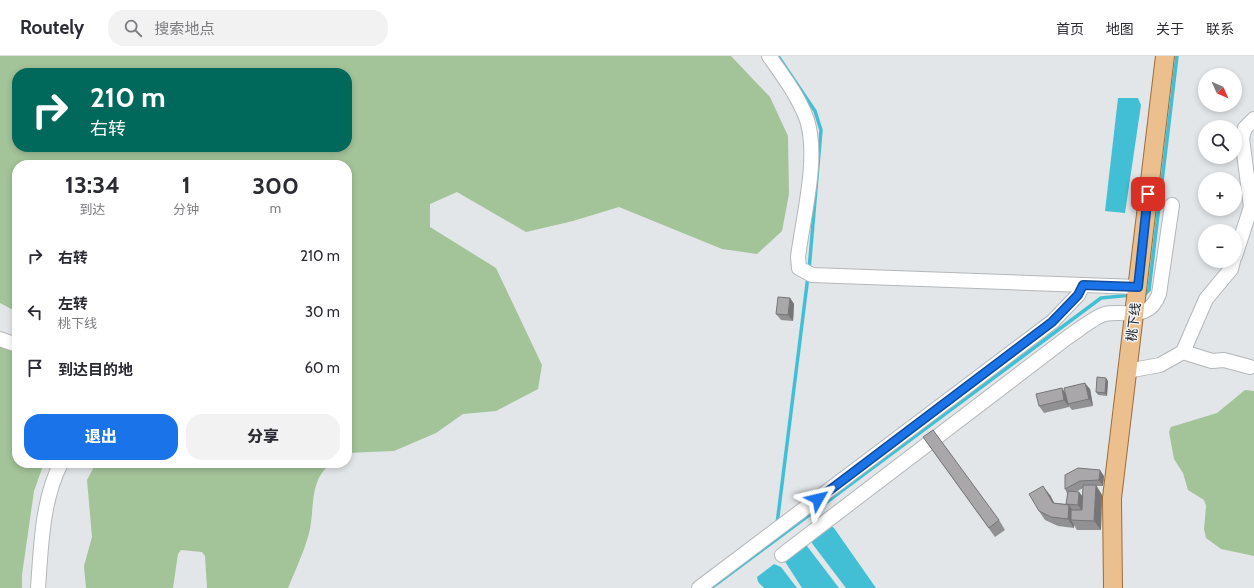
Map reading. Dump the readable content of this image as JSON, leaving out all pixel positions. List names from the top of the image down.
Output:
{
  "streets": {
    "main road": ["桃下线"]
  },
  "north": "bottom right",
  "page": {
    "header": "Routely",
    "search": "搜索地点",
    "nav": [
      "首页",
      "地图",
      "关于",
      "联系"
    ],
    "map_buttons": ["+", "−"],
    "turn": ["210 m", "右转"],
    "eta": [
      "13:34",
      "到达",
      "1",
      "分钟",
      "300",
      "m"
    ],
    "list": [
      {
        "name": "右转",
        "value": "210 m"
      },
      {
        "name": "左转",
        "note": "桃下线",
        "value": "30 m"
      },
      {
        "name": "到达目的地",
        "value": "60 m"
      }
    ],
    "buttons": ["退出", "分享"]
  }
}
